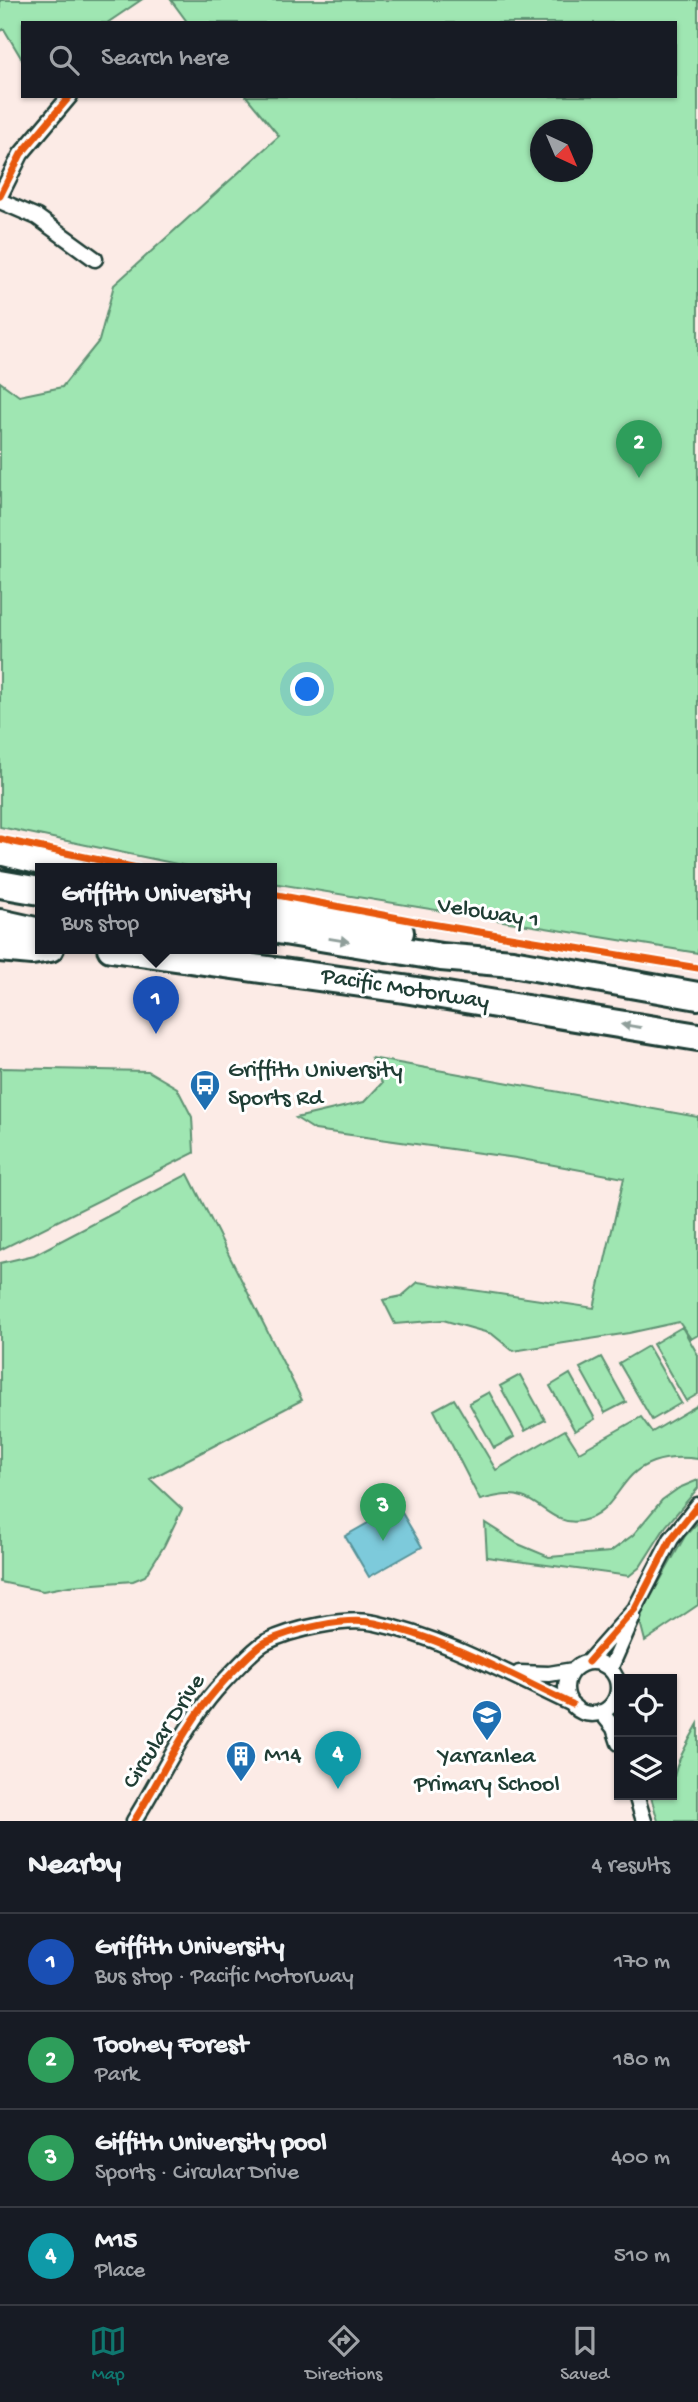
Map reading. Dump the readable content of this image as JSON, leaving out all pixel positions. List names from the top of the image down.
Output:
{
  "streets": {
    "highway": ["Pacific Motorway"],
    "street": ["Circular Drive"],
    "cycle path": ["Veloway 1"]
  },
  "places": {
    "bus stop": ["Griffith University Sports Rd"],
    "school or university": ["Yarranlea Primary School"],
    "building": ["M14"]
  },
  "north": "bottom right",
  "page": {
    "search": "Search here",
    "pins": [
      "2",
      "1",
      "3",
      "4"
    ],
    "popup": ["Griffith University", "Bus stop"],
    "heading": ["Nearby", "4 results"],
    "list": [
      {
        "mark": "1",
        "name": "Griffith University",
        "note": "Bus stop · Pacific Motorway",
        "value": "170 m"
      },
      {
        "mark": "2",
        "name": "Toohey Forest",
        "note": "Park",
        "value": "180 m"
      },
      {
        "mark": "3",
        "name": "Giffith University pool",
        "note": "Sports · Circular Drive",
        "value": "400 m"
      },
      {
        "mark": "4",
        "name": "M15",
        "note": "Place",
        "value": "510 m"
      }
    ],
    "nav": ["Map", "Directions", "Saved"]
  }
}
